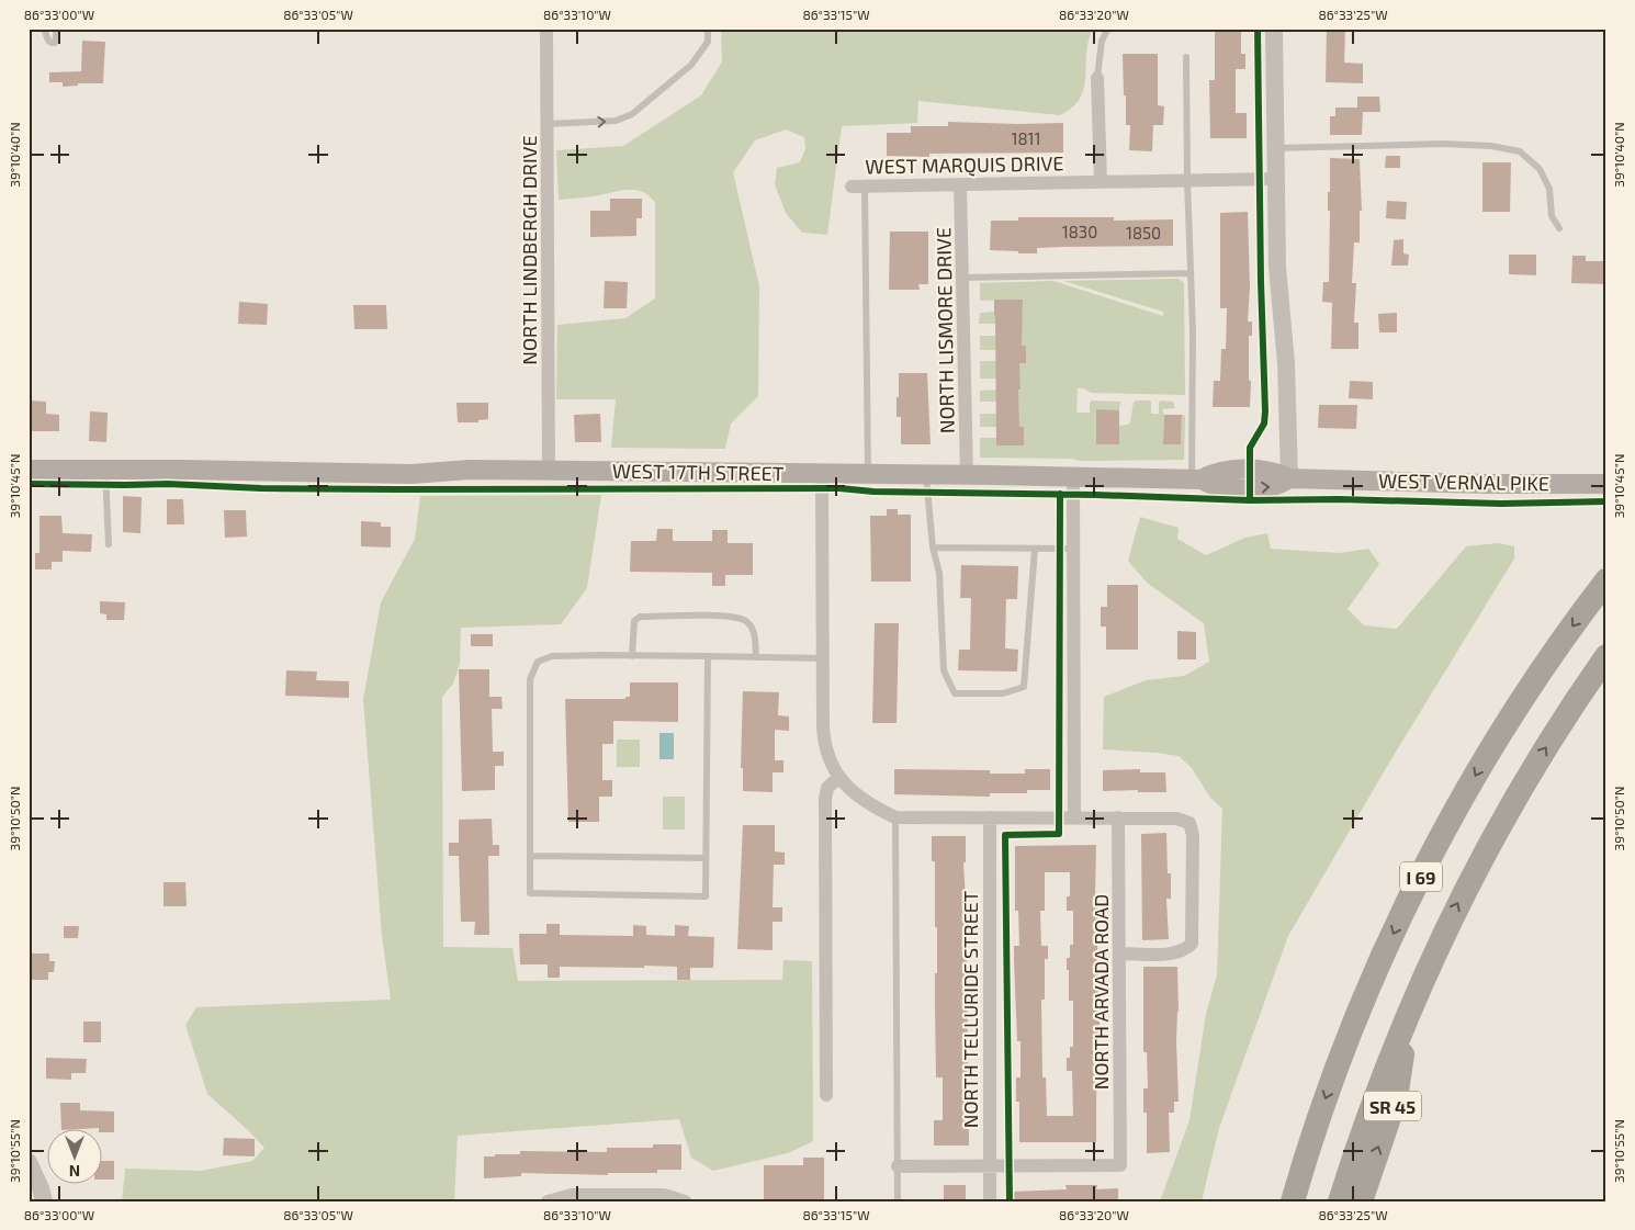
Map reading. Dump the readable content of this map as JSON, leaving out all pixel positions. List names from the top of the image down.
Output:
{
  "streets": {
    "highway": ["I 69", "SR 45"],
    "main road": ["WEST 17TH STREET", "WEST VERNAL PIKE"],
    "street": [
      "WEST MARQUIS DRIVE",
      "NORTH LINDBERGH DRIVE",
      "NORTH LISMORE DRIVE",
      "NORTH ARVADA ROAD",
      "NORTH TELLURIDE STREET"
    ]
  },
  "crossings": [
    ["WEST MARQUIS DRIVE", "NORTH LISMORE DRIVE"],
    ["NORTH LINDBERGH DRIVE", "WEST 17TH STREET"],
    ["NORTH LISMORE DRIVE", "WEST 17TH STREET"],
    ["WEST 17TH STREET", "WEST VERNAL PIKE"],
    ["I 69", "SR 45"],
    ["NORTH ARVADA ROAD", "NORTH TELLURIDE STREET"]
  ],
  "house_numbers": ["1811", "1830", "1850"],
  "north": "bottom",
  "coordinates": [
    "86°33'00\"W",
    "86°33'05\"W",
    "86°33'10\"W",
    "86°33'15\"W",
    "86°33'20\"W",
    "86°33'25\"W",
    "39°10'40\"N",
    "39°10'45\"N",
    "39°10'50\"N",
    "39°10'55\"N"
  ]
}
